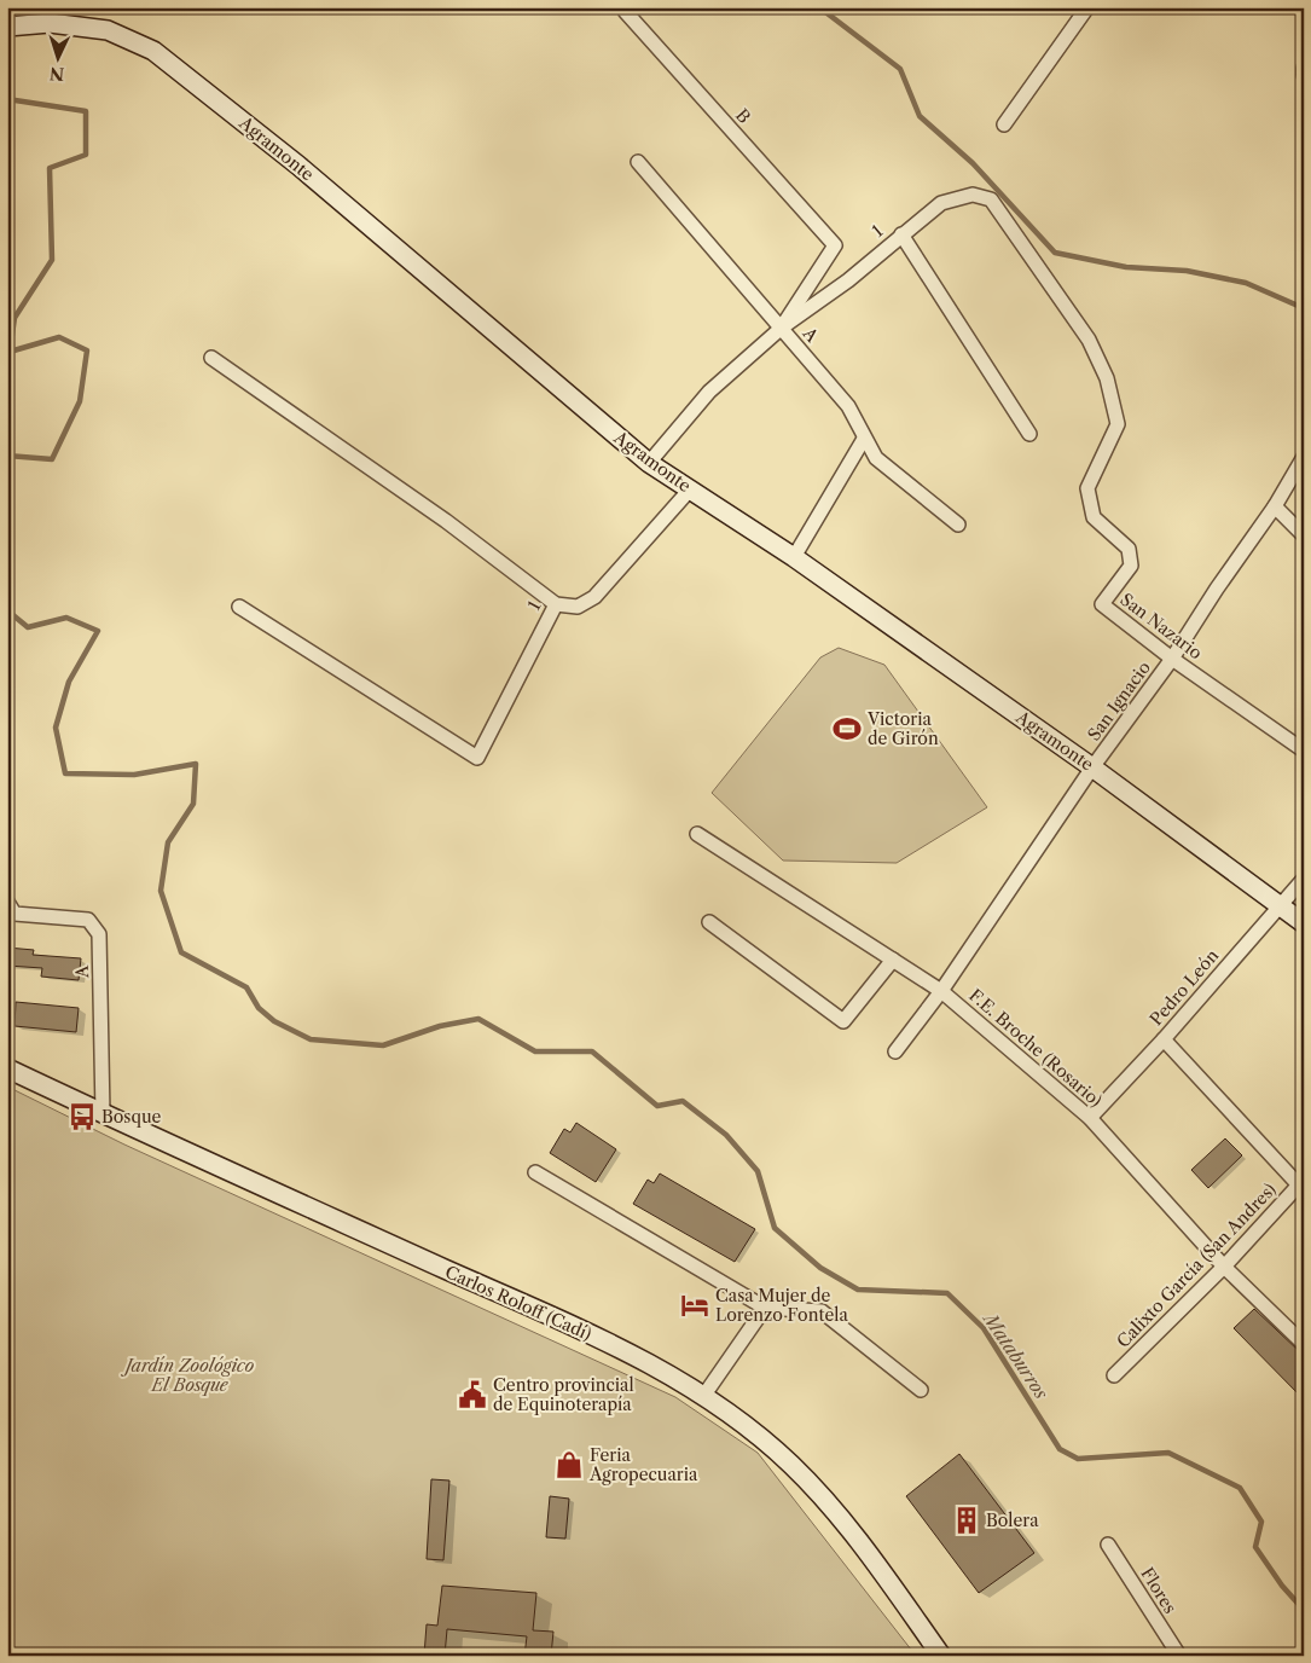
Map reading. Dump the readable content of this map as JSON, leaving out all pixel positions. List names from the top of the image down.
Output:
{
  "streets": {
    "street": [
      "B",
      "Agramonte",
      "1",
      "A",
      "San Nazario",
      "San Ignacio",
      "Pedro León",
      "F.E. Broche (Rosario)",
      "Calixto García (San Andres)",
      "Carlos Roloff (Cadí)",
      "Flores"
    ]
  },
  "crossings": [
    ["B", "1"],
    ["Agramonte", "1"],
    ["Agramonte", "San Ignacio"],
    ["Agramonte", "Pedro León"],
    ["1", "A"],
    ["1", "San Nazario"],
    ["A", "Carlos Roloff (Cadí)"],
    ["San Nazario", "San Ignacio"],
    ["San Ignacio", "F.E. Broche (Rosario)"],
    ["Pedro León", "F.E. Broche (Rosario)"],
    ["F.E. Broche (Rosario)", "Calixto García (San Andres)"]
  ],
  "water": ["Mataburros"],
  "parks": ["Jardín Zoológico El Bosque"],
  "places": {
    "sports": ["Victoria de Girón"],
    "bus stop": ["Bosque"],
    "hotel": ["Casa Mujer de Lorenzo Fontela"],
    "public building": ["Centro provincial de Equinoterapía"],
    "shop": ["Feria Agropecuaria"],
    "building": ["Bolera"]
  },
  "north": "bottom"
}
